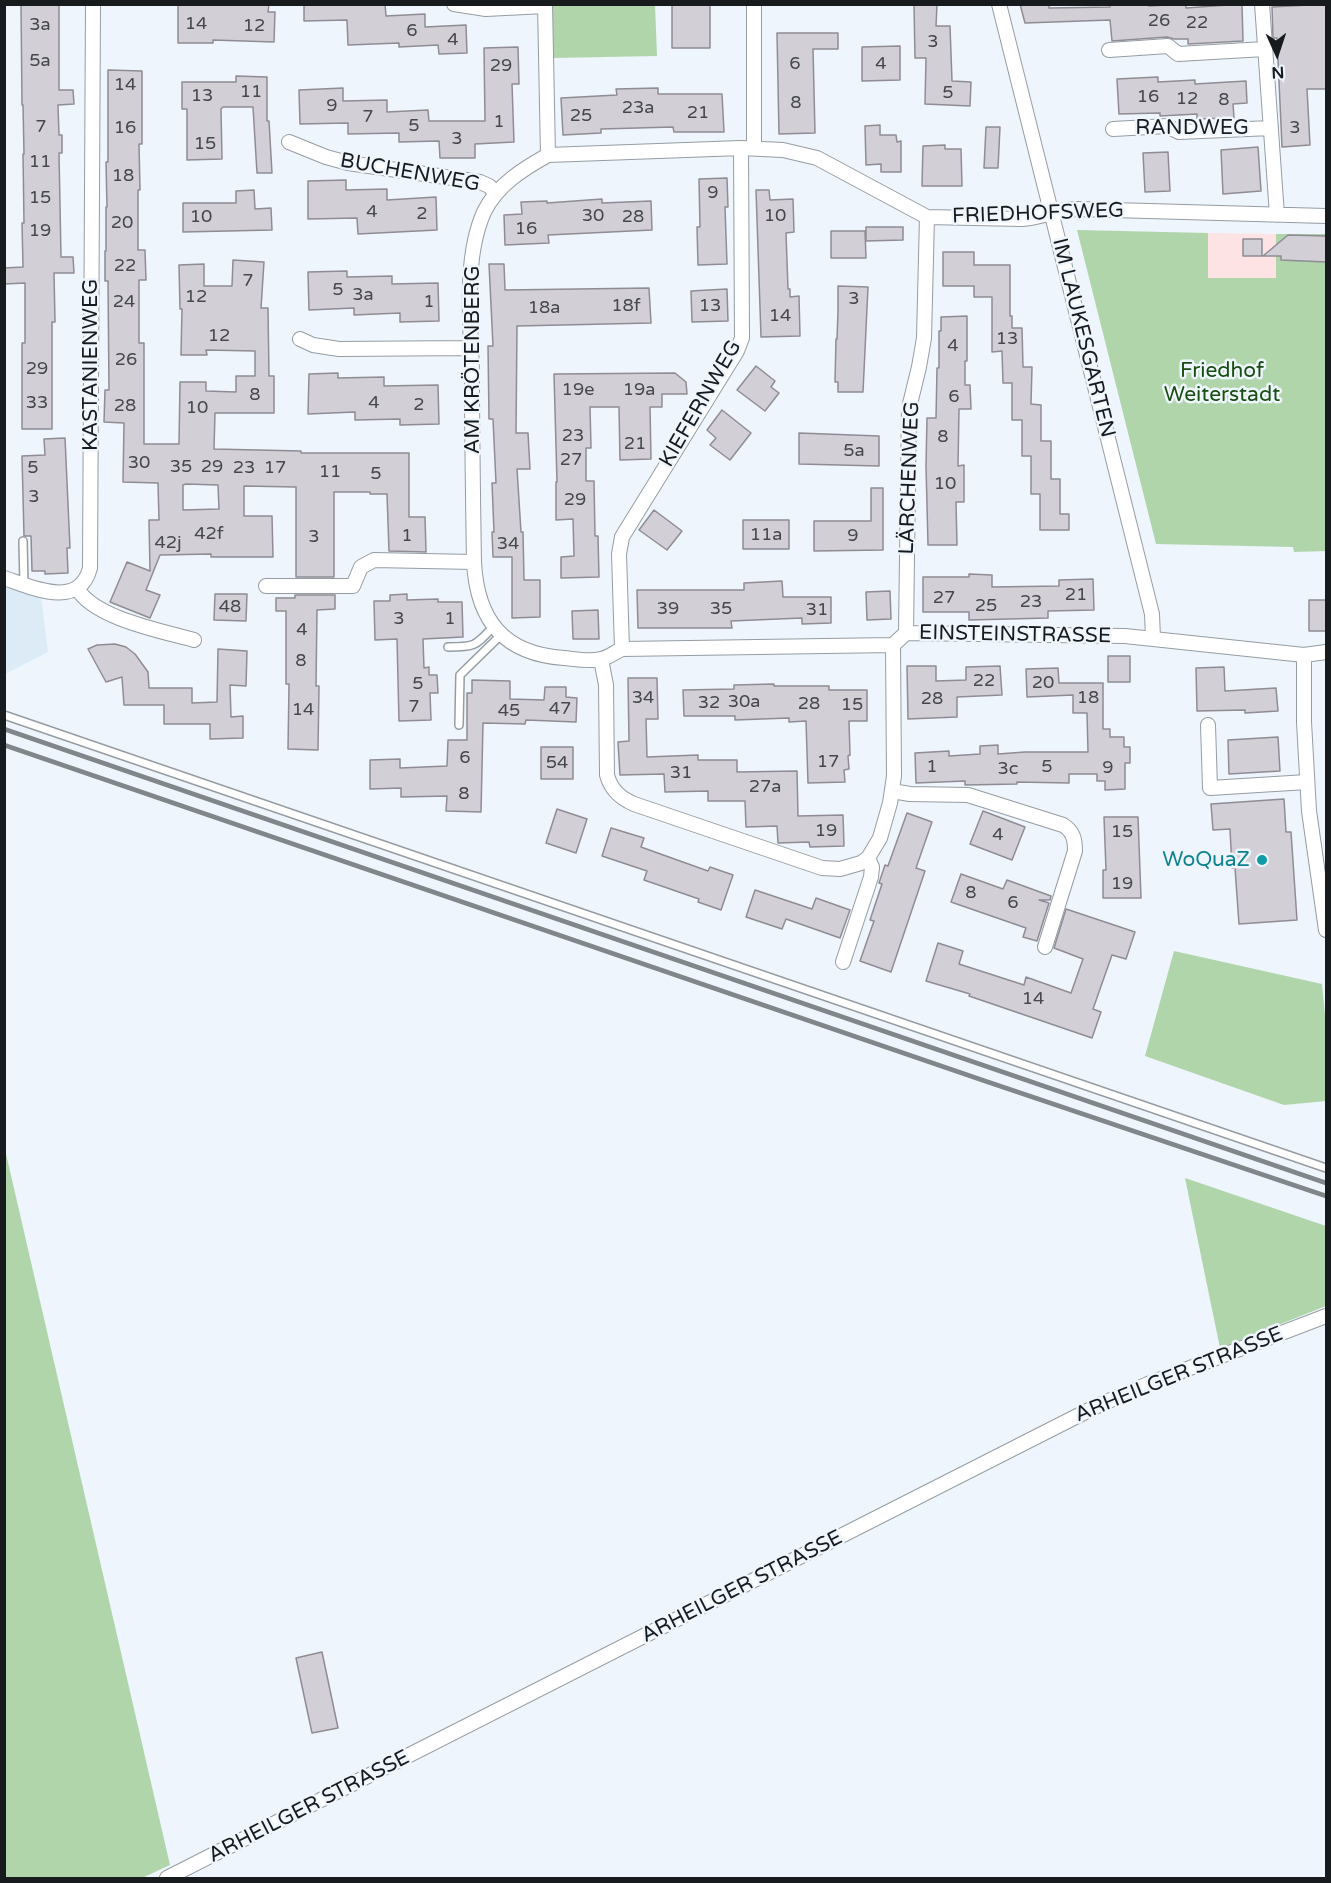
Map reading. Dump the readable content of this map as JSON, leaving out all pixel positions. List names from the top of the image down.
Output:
{
  "streets": {
    "street": [
      "RANDWEG",
      "BUCHENWEG",
      "FRIEDHOFSWEG",
      "IM LAUKESGARTEN",
      "AM KRÖTENBERG",
      "KASTANIENWEG",
      "KIEFERNWEG",
      "LÄRCHENWEG",
      "EINSTEINSTRASSE",
      "ARHEILGER STRASSE"
    ]
  },
  "crossings": [
    ["RANDWEG", "FRIEDHOFSWEG"],
    ["BUCHENWEG", "AM KRÖTENBERG"],
    ["FRIEDHOFSWEG", "IM LAUKESGARTEN"],
    ["FRIEDHOFSWEG", "AM KRÖTENBERG"],
    ["FRIEDHOFSWEG", "KIEFERNWEG"],
    ["FRIEDHOFSWEG", "LÄRCHENWEG"],
    ["IM LAUKESGARTEN", "EINSTEINSTRASSE"],
    ["AM KRÖTENBERG", "EINSTEINSTRASSE"],
    ["KIEFERNWEG", "EINSTEINSTRASSE"],
    ["LÄRCHENWEG", "EINSTEINSTRASSE"]
  ],
  "parks": ["Friedhof Weiterstadt"],
  "places": ["WoQuaZ"],
  "house_numbers": [
    "26",
    "22",
    "14",
    "3a",
    "12",
    "6",
    "4",
    "3",
    "5a",
    "6",
    "4",
    "29",
    "14",
    "11",
    "5",
    "13",
    "16",
    "12",
    "8",
    "8",
    "9",
    "23a",
    "21",
    "25",
    "7",
    "1",
    "5",
    "7",
    "16",
    "3",
    "3",
    "15",
    "11",
    "18",
    "9",
    "15",
    "4",
    "2",
    "30",
    "10",
    "10",
    "28",
    "20",
    "16",
    "19",
    "22",
    "7",
    "5",
    "3a",
    "12",
    "3",
    "24",
    "1",
    "18f",
    "13",
    "18a",
    "14",
    "12",
    "13",
    "4",
    "26",
    "29",
    "19e",
    "19a",
    "8",
    "6",
    "33",
    "4",
    "2",
    "28",
    "10",
    "23",
    "8",
    "21",
    "5a",
    "27",
    "30",
    "35",
    "29",
    "5",
    "23",
    "17",
    "11",
    "5",
    "10",
    "3",
    "29",
    "42f",
    "11a",
    "1",
    "9",
    "3",
    "42j",
    "34",
    "21",
    "27",
    "23",
    "25",
    "48",
    "39",
    "35",
    "31",
    "3",
    "1",
    "4",
    "8",
    "22",
    "20",
    "5",
    "34",
    "18",
    "28",
    "30a",
    "32",
    "28",
    "15",
    "7",
    "47",
    "14",
    "45",
    "6",
    "17",
    "54",
    "1",
    "5",
    "9",
    "3c",
    "31",
    "27a",
    "8",
    "19",
    "15",
    "4",
    "19",
    "8",
    "6",
    "14"
  ],
  "north": "bottom"
}
